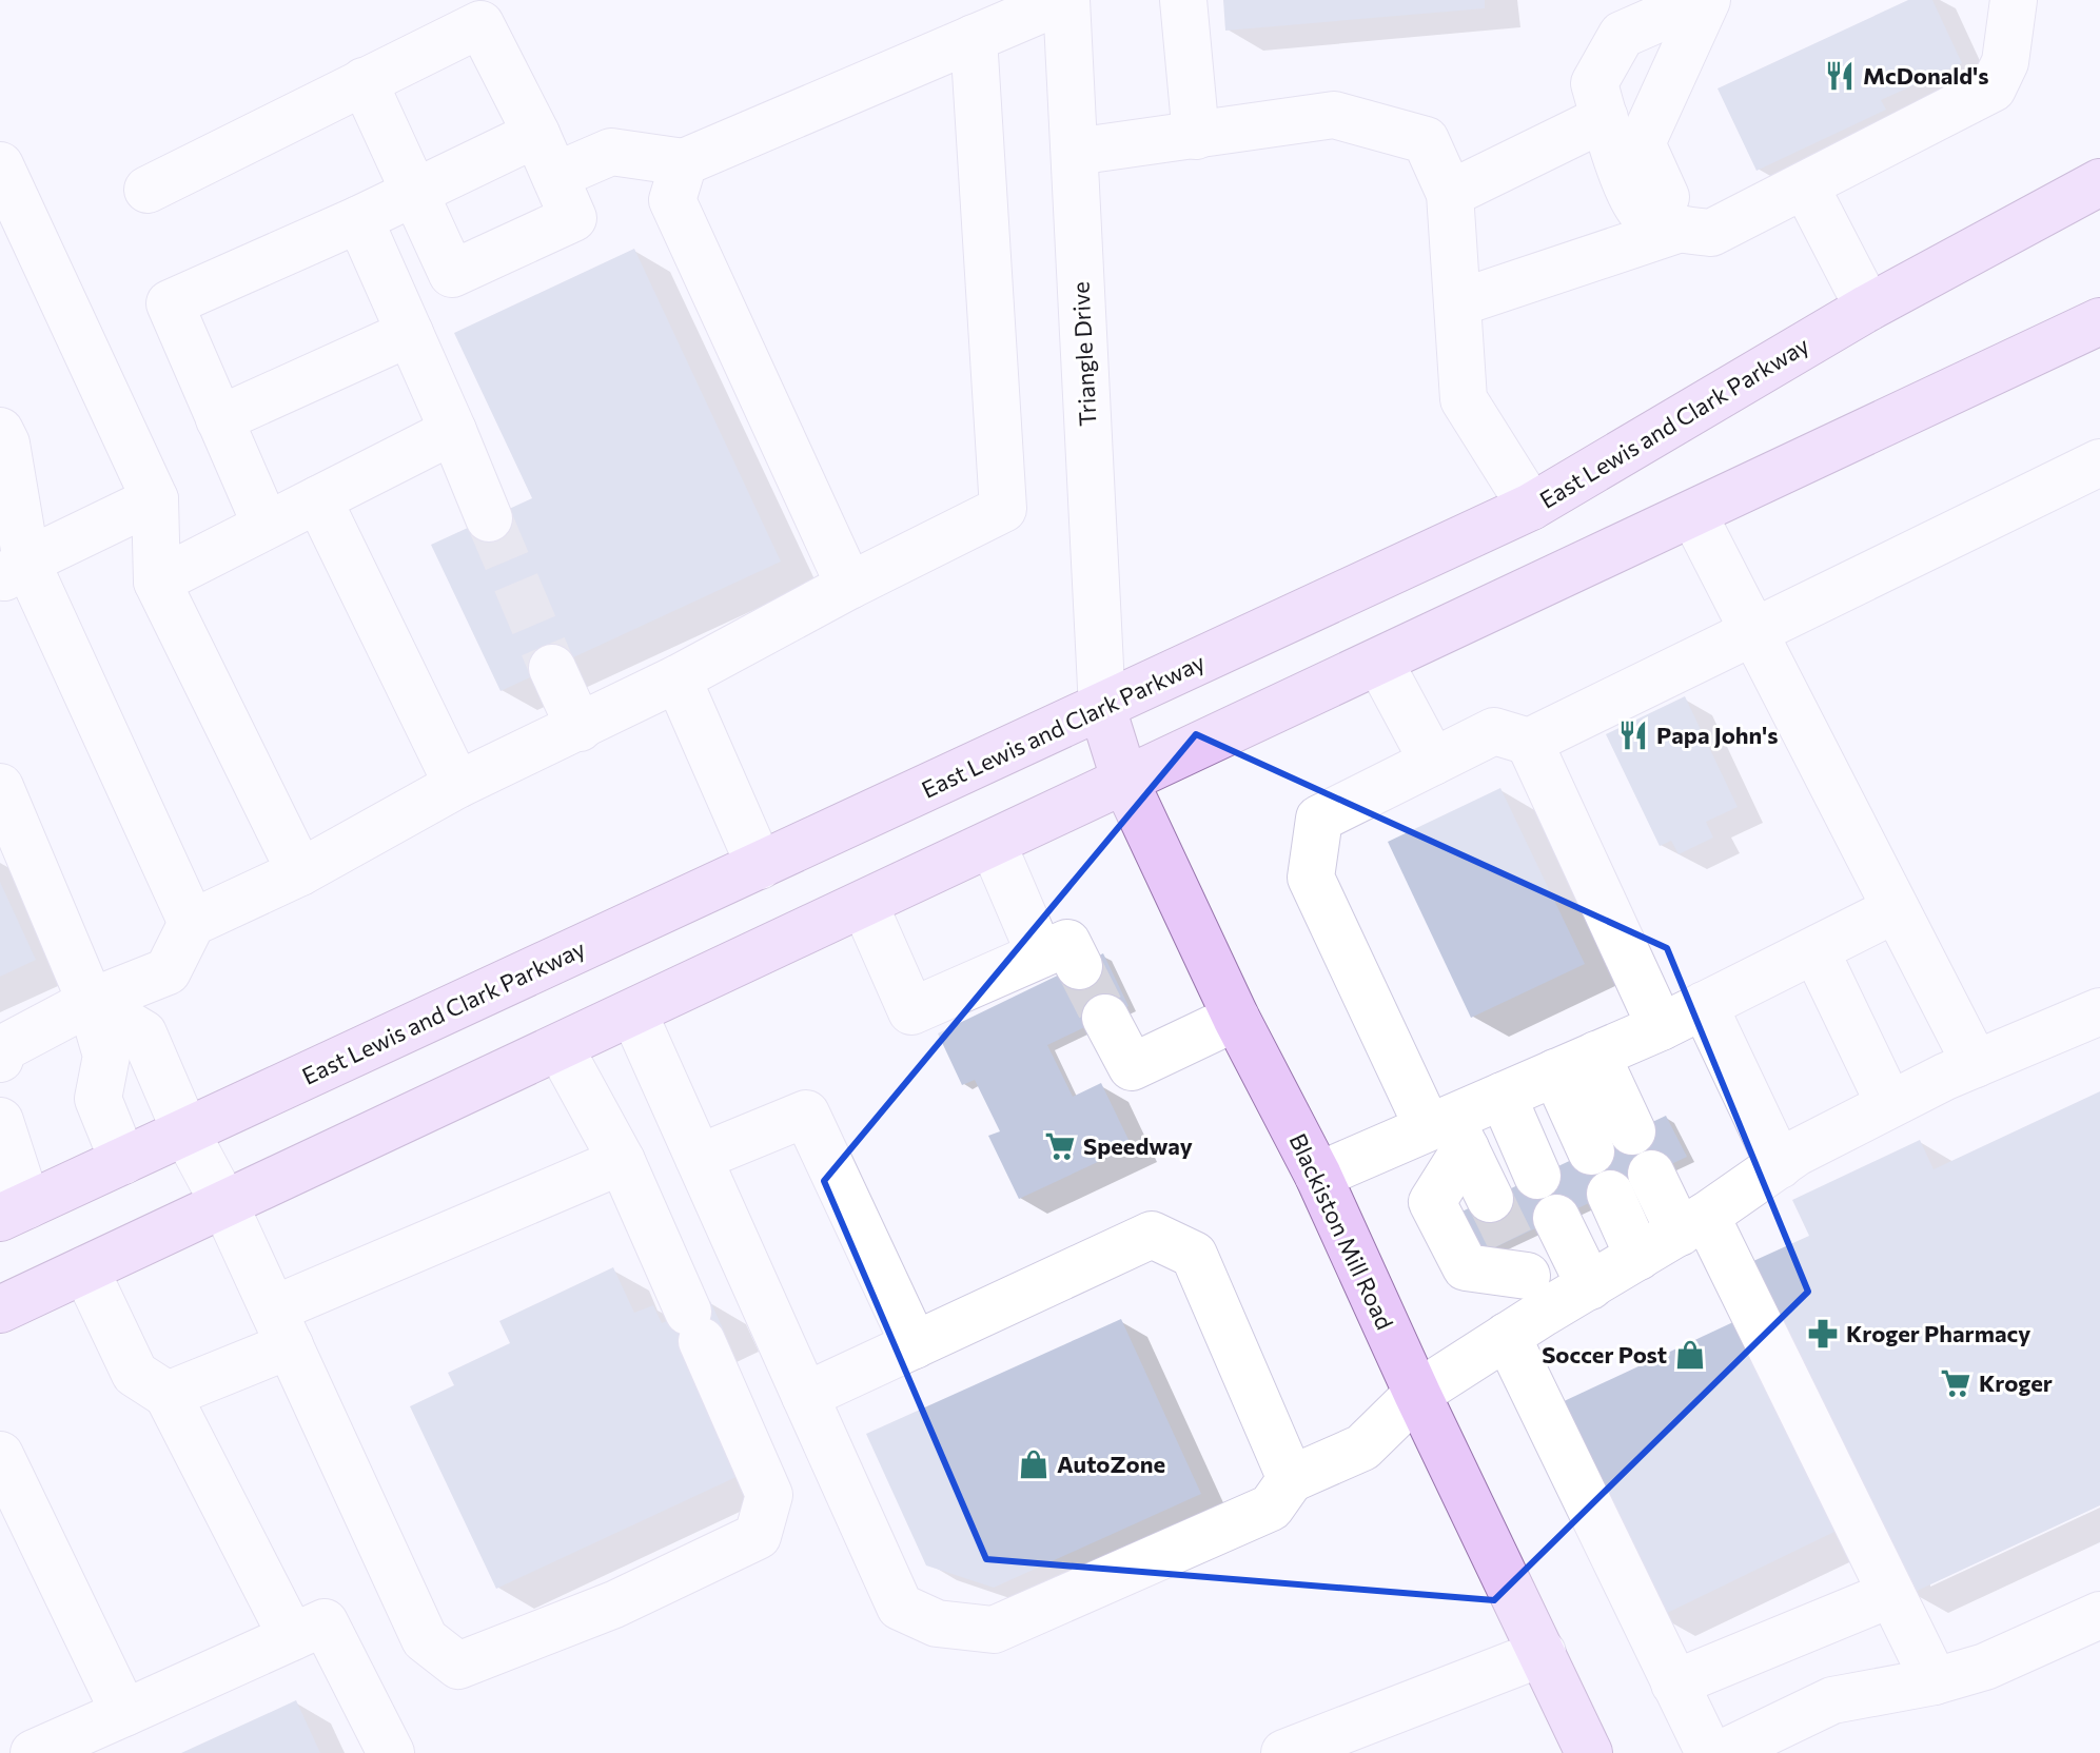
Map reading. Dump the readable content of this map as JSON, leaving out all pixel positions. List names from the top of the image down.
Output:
{
  "streets": {
    "main road": ["East Lewis and Clark Parkway", "Blackiston Mill Road"],
    "street": ["Triangle Drive"]
  },
  "crossings": [
    ["Triangle Drive", "East Lewis and Clark Parkway"],
    ["Triangle Drive", "Blackiston Mill Road"],
    ["East Lewis and Clark Parkway", "Blackiston Mill Road"]
  ],
  "places": {
    "restaurant": ["McDonald's", "Papa John's"],
    "supermarket": ["Speedway", "Kroger"],
    "pharmacy": ["Kroger Pharmacy"],
    "shop": ["Soccer Post", "AutoZone"]
  }
}
